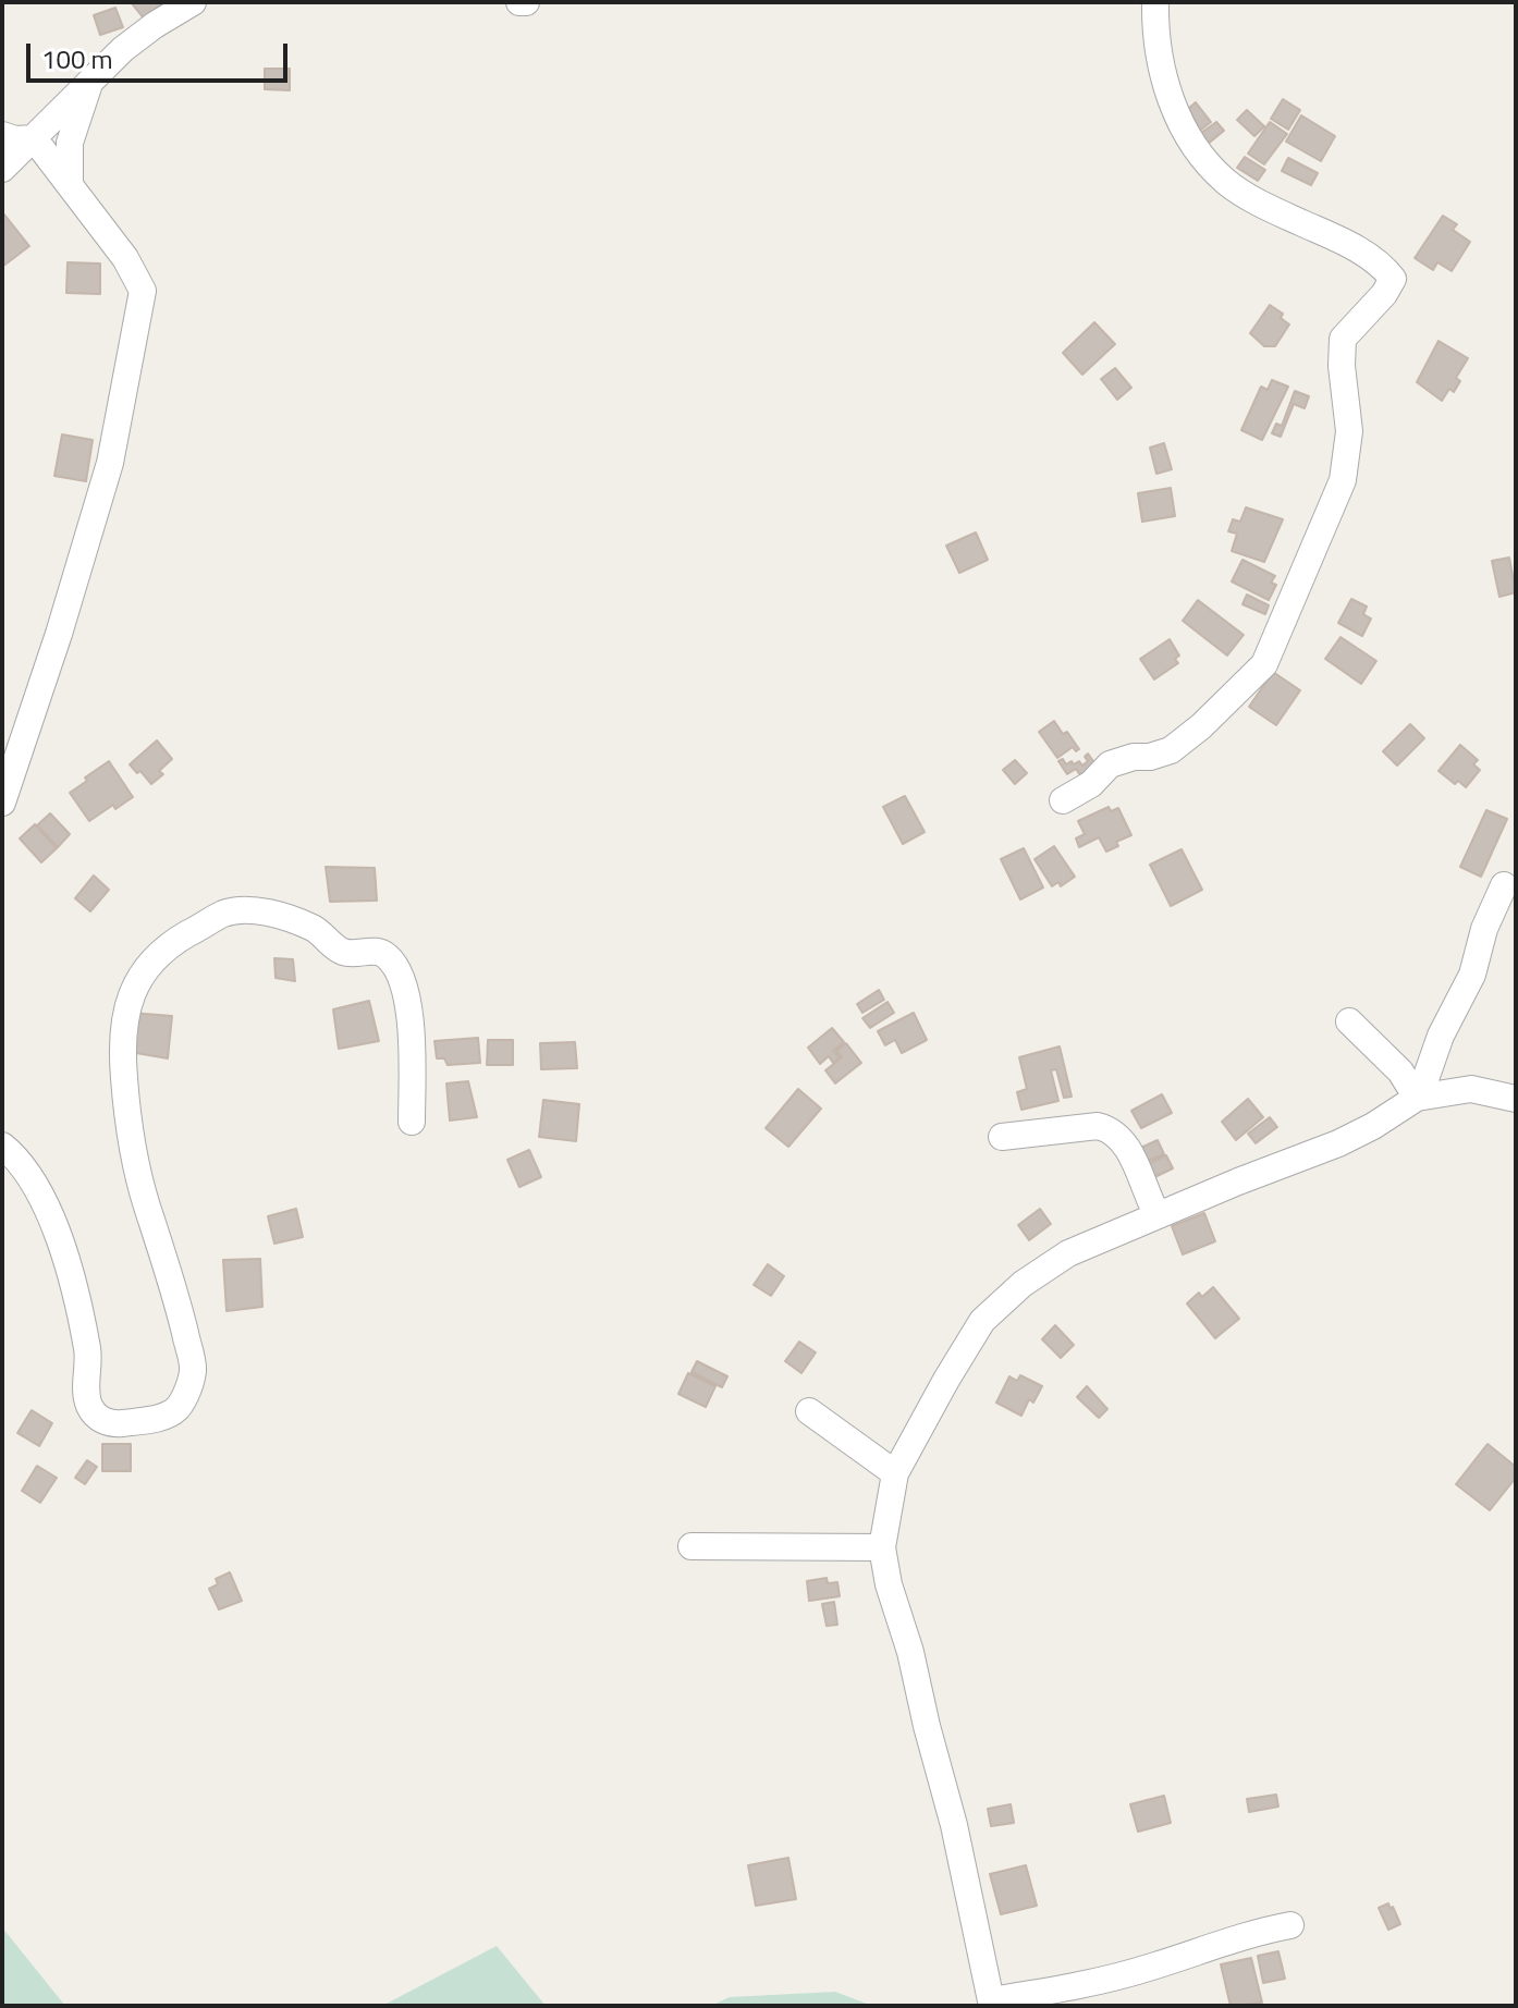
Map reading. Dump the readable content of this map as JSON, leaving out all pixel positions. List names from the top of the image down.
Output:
{
  "scale_bar": "100 m"
}
